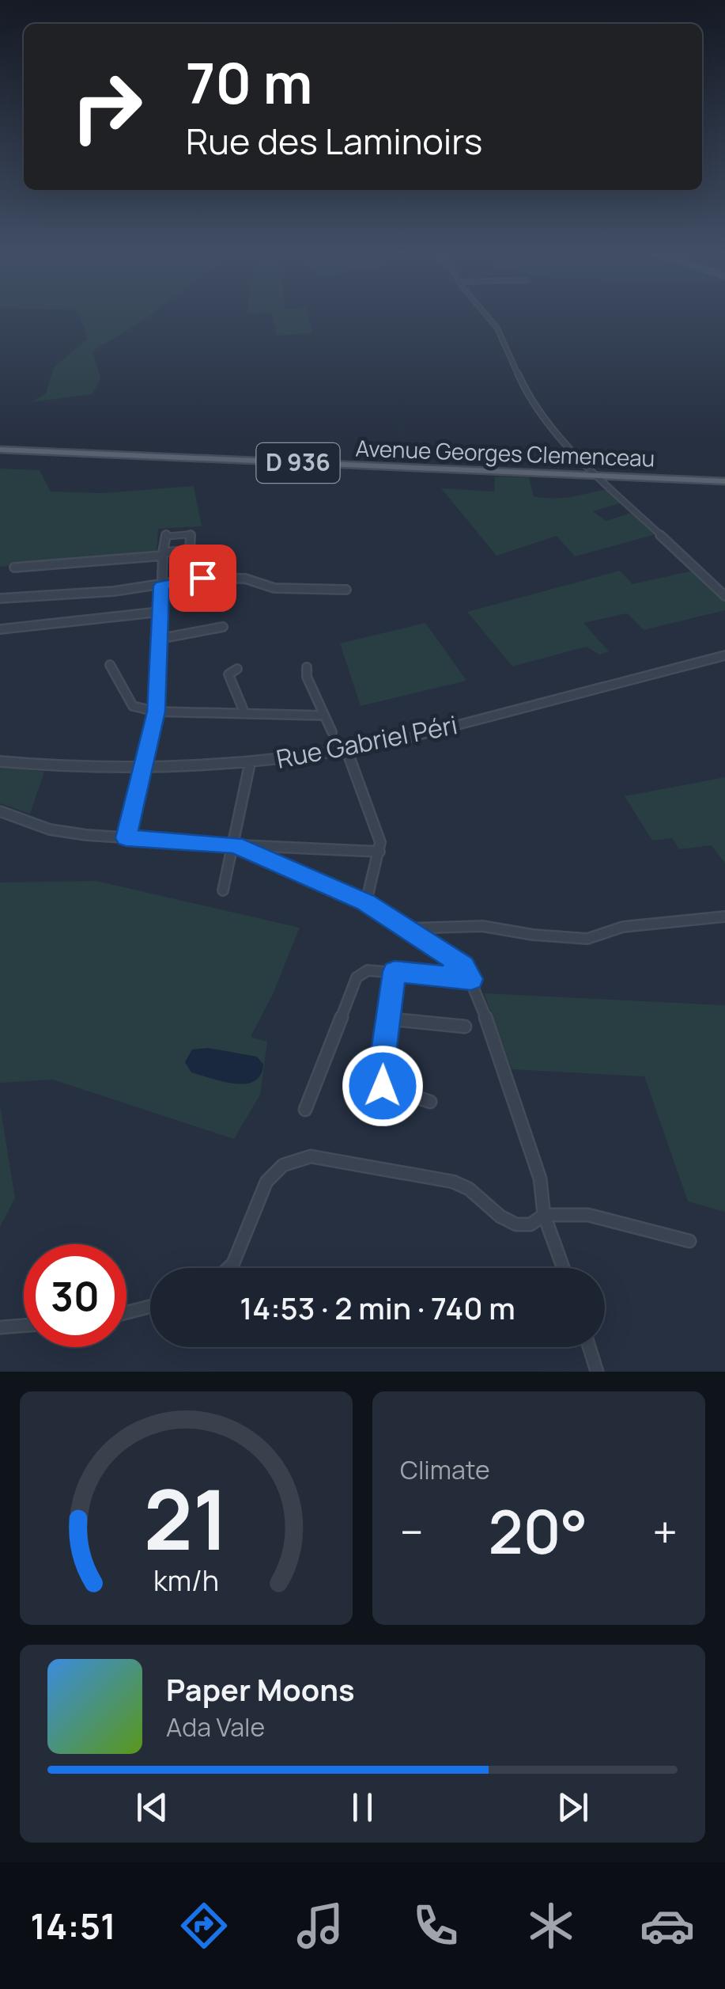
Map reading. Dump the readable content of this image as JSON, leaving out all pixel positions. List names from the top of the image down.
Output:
{
  "streets": {
    "main road": ["Avenue Georges Clemenceau", "D 936"],
    "street": ["Rue Gabriel Péri"]
  },
  "page": {
    "turn": ["70 m", "Rue des Laminoirs"],
    "limit": "30",
    "trip": "14:53 · 2 min · 740 m",
    "tile": "Climate",
    "heat": ["−", "20°", "+"],
    "song": ["Paper Moons", "Ada Vale"],
    "tabs": "14:51",
    "gauge": ["21", "km/h"]
  }
}
